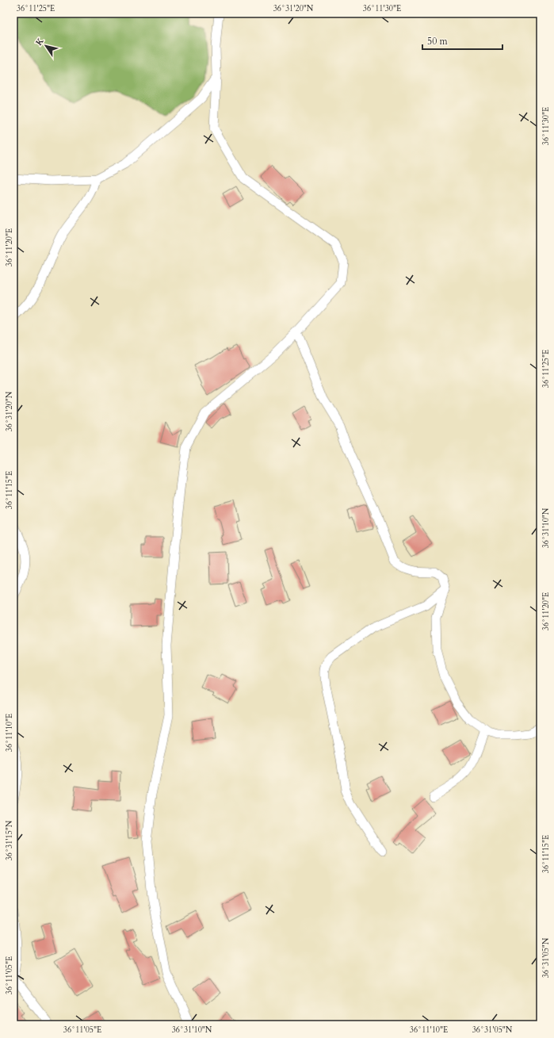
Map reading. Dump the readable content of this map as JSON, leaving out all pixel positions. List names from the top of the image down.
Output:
{
  "scale_bar": "50 m",
  "north": "top left",
  "coordinates": [
    "36°11'25\"E",
    "36°31'20\"N",
    "36°11'30\"E",
    "36°11'20\"E",
    "36°11'15\"E",
    "36°31'10\"N",
    "36°11'10\"E",
    "36°31'15\"N",
    "36°31'05\"N",
    "36°11'05\"E"
  ]
}
